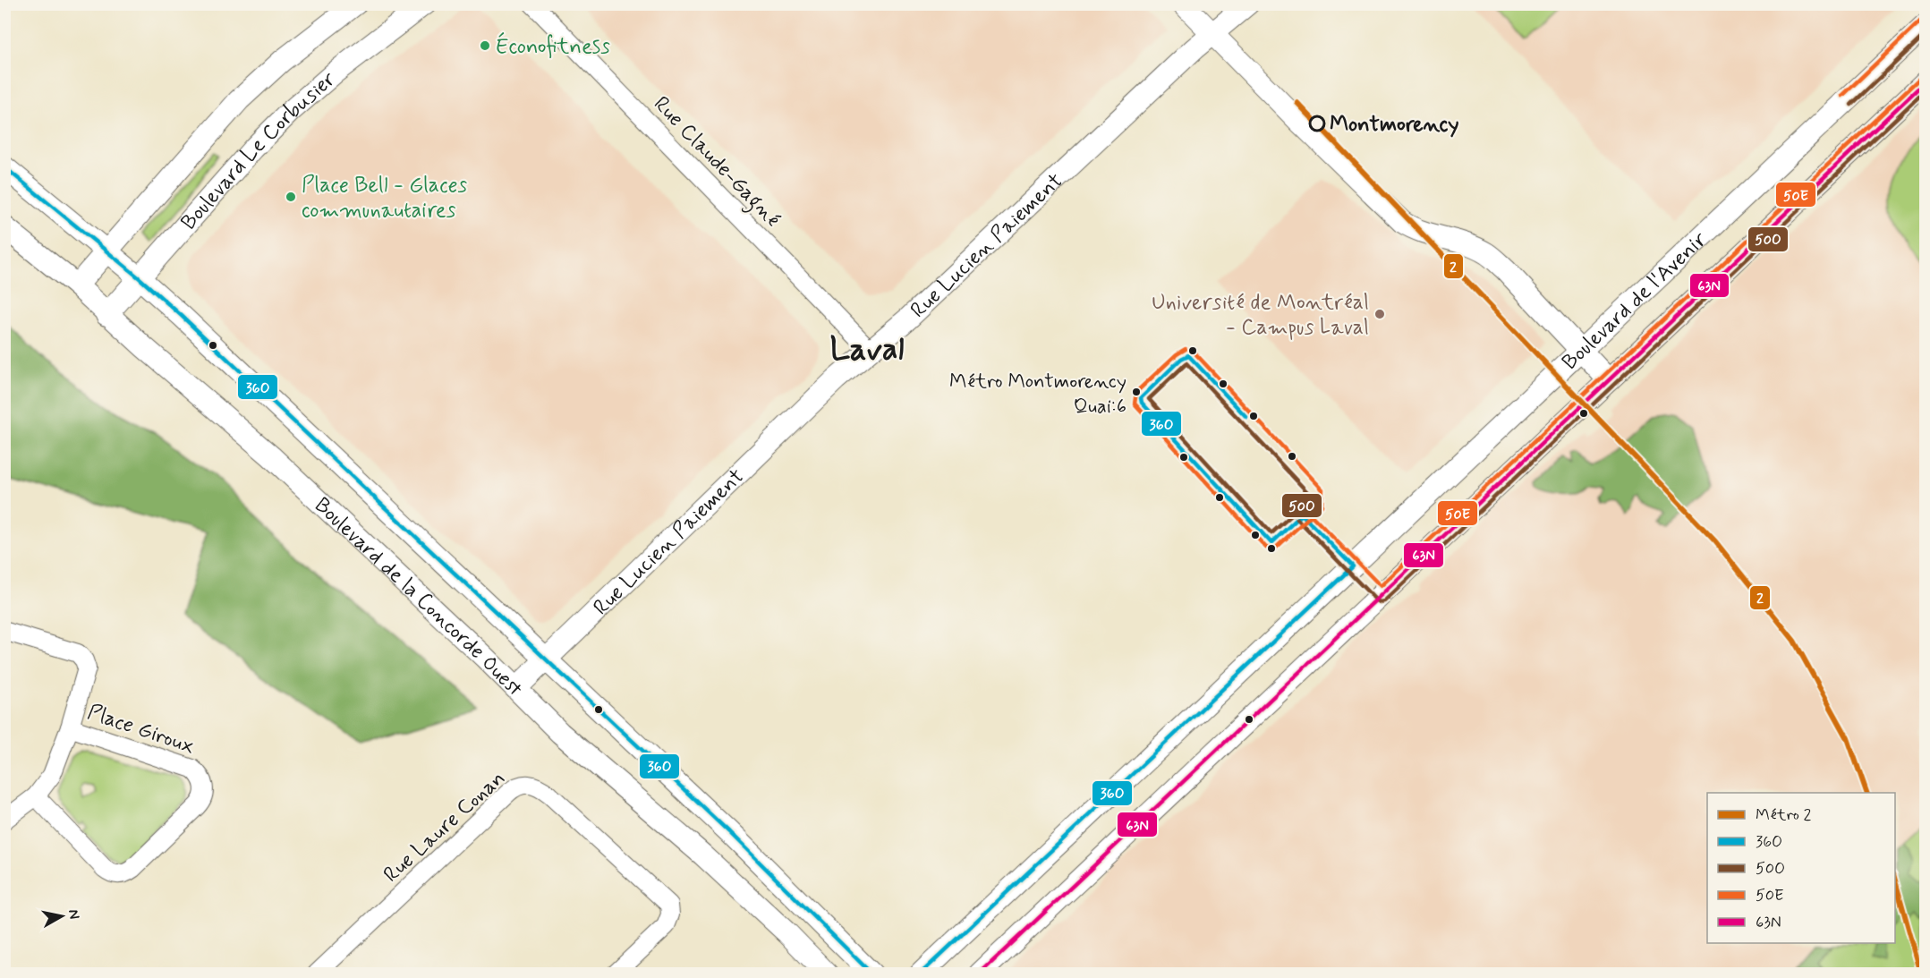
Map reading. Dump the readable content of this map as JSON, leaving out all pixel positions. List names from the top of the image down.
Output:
{
  "streets": {
    "street": [
      "Boulevard Le Corbusier",
      "Rue Claude-Gagné",
      "Rue Lucien Paiement",
      "Boulevard de l'Avenir",
      "Boulevard de la Concorde Ouest",
      "Place Giroux",
      "Rue Laure Conan"
    ]
  },
  "crossings": [
    ["Boulevard Le Corbusier", "Boulevard de la Concorde Ouest"],
    ["Rue Claude-Gagné", "Rue Lucien Paiement"],
    ["Rue Lucien Paiement", "Boulevard de la Concorde Ouest"]
  ],
  "districts": ["Laval"],
  "places": [
    "Éconofitness",
    "Montmorency",
    "Place Bell - Glaces communautaires",
    "Université de Montréal - Campus Laval",
    "Métro Montmorency Quai:6"
  ],
  "lines": [
    "transit line 50E",
    "transit line 50O",
    "transit line 63N",
    "metro line 2",
    "transit line 36O"
  ],
  "legend": [
    "Métro 2",
    "36O",
    "50O",
    "50E",
    "63N"
  ],
  "north": "right"
}
